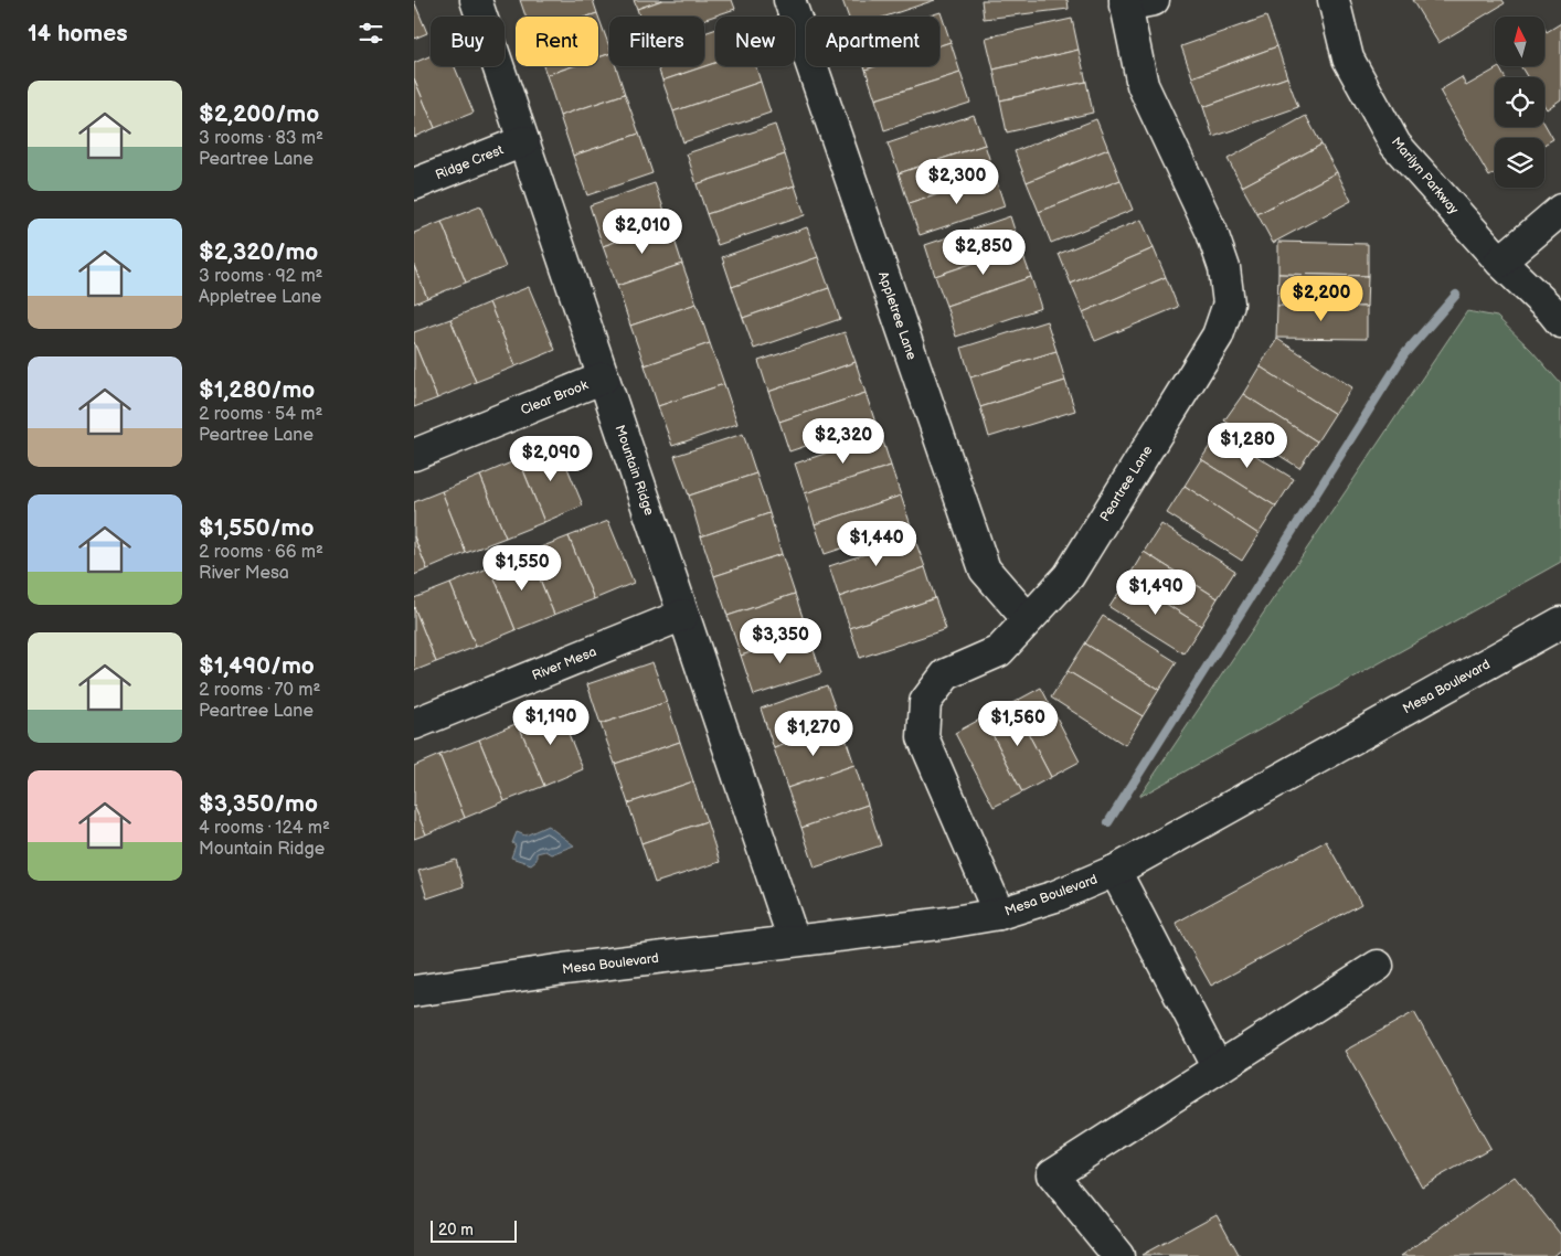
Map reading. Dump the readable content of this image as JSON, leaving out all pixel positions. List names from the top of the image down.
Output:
{
  "streets": {
    "street": [
      "Ridge Crest",
      "Marilyn Parkway",
      "Appletree Lane",
      "Clear Brook",
      "Mountain Ridge",
      "Peartree Lane",
      "River Mesa",
      "Mesa Boulevard"
    ]
  },
  "crossings": [
    ["Ridge Crest", "Mountain Ridge"],
    ["Appletree Lane", "Peartree Lane"],
    ["Clear Brook", "Mountain Ridge"],
    ["Mountain Ridge", "River Mesa"],
    ["Mountain Ridge", "Mesa Boulevard"],
    ["Peartree Lane", "Mesa Boulevard"]
  ],
  "scale_bar": "20 m",
  "north": "top",
  "page": {
    "heading": "14 homes",
    "chip": [
      "Buy",
      "Rent",
      "Filters",
      "New",
      "Apartment"
    ],
    "list": [
      {
        "name": "$2,200/mo",
        "note": "3 rooms · 83 m² · Peartree Lane"
      },
      {
        "name": "$2,320/mo",
        "note": "3 rooms · 92 m² · Appletree Lane"
      },
      {
        "name": "$1,280/mo",
        "note": "2 rooms · 54 m² · Peartree Lane"
      },
      {
        "name": "$1,550/mo",
        "note": "2 rooms · 66 m² · River Mesa"
      },
      {
        "name": "$1,490/mo",
        "note": "2 rooms · 70 m² · Peartree Lane"
      },
      {
        "name": "$3,350/mo",
        "note": "4 rooms · 124 m² · Mountain Ridge"
      }
    ],
    "price": [
      "$2,300",
      "$2,010",
      "$2,850",
      "$2,200",
      "$2,320",
      "$1,280",
      "$2,090",
      "$1,440",
      "$1,550",
      "$1,490",
      "$3,350",
      "$1,190",
      "$1,560",
      "$1,270"
    ],
    "scale": "20 m"
  }
}
